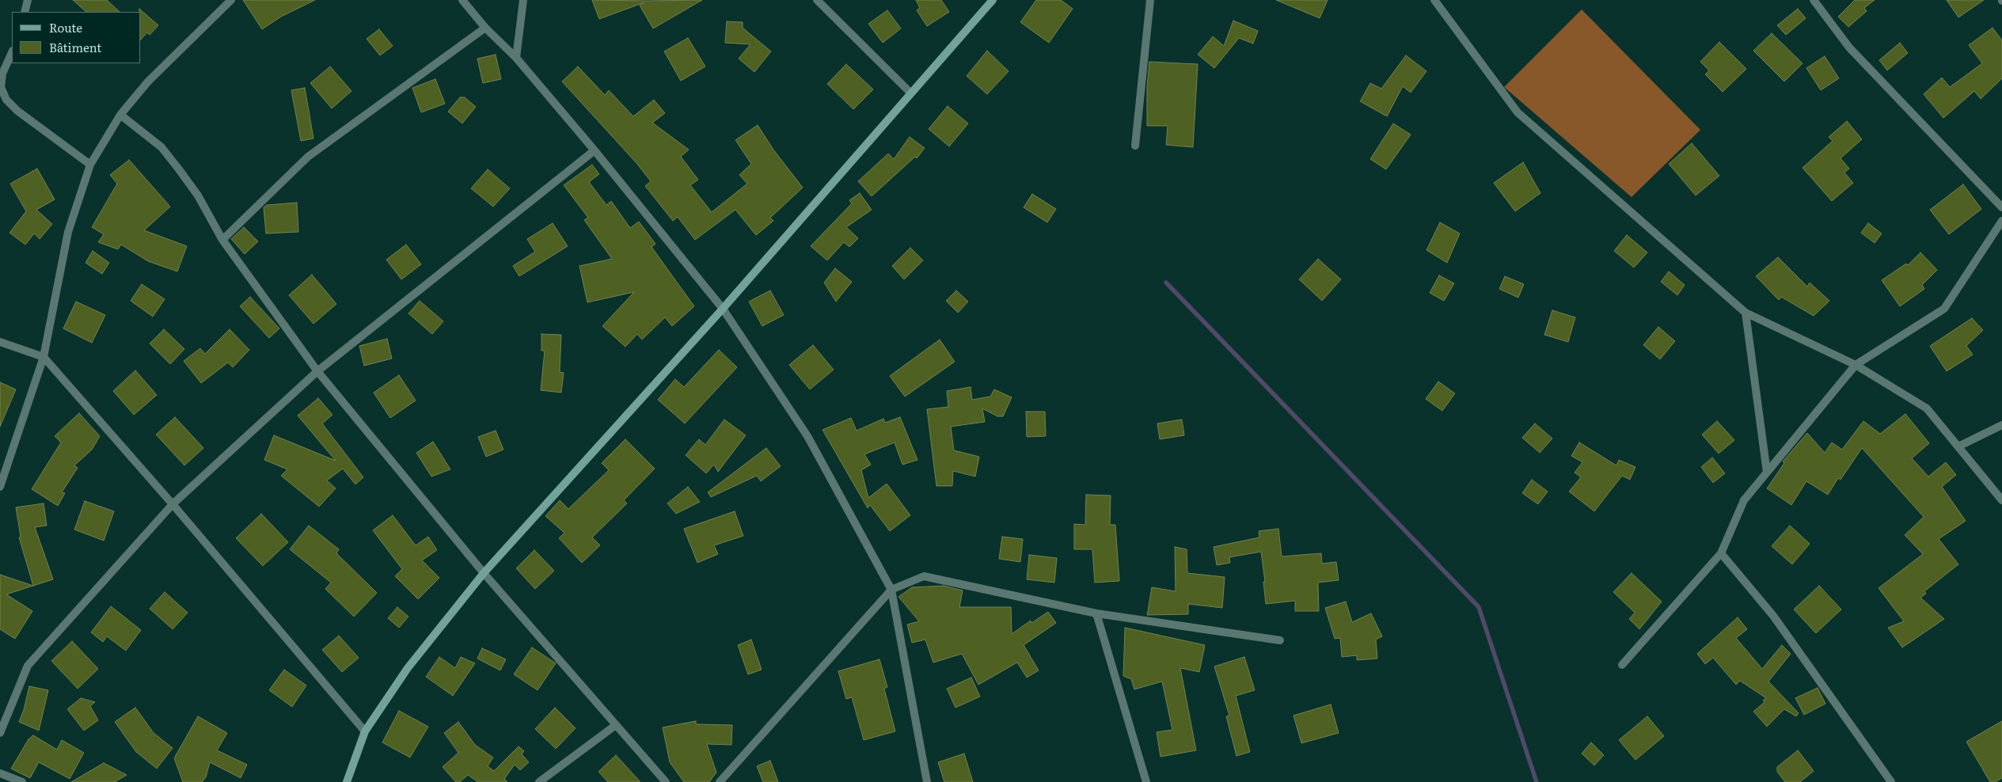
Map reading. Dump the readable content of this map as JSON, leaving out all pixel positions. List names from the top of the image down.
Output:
{
  "legend": ["Route", "Bâtiment"]
}
